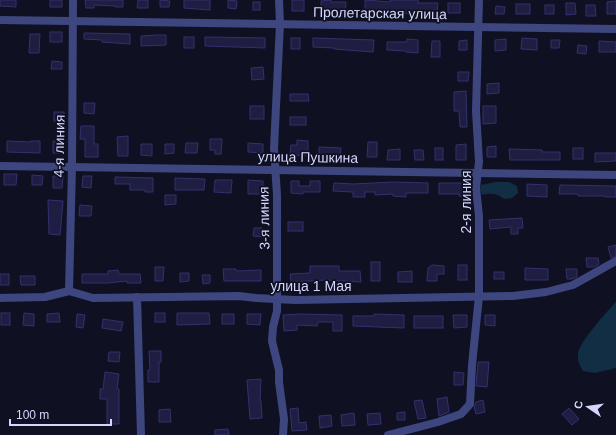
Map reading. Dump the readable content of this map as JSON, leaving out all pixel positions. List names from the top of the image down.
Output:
{
  "streets": {
    "street": [
      "Пролетарская улица",
      "4-я линия",
      "улица Пушкина",
      "2-я линия",
      "3-я линия",
      "улица 1 Мая"
    ]
  },
  "crossings": [
    ["Пролетарская улица", "4-я линия"],
    ["Пролетарская улица", "2-я линия"],
    ["Пролетарская улица", "3-я линия"],
    ["4-я линия", "улица Пушкина"],
    ["4-я линия", "улица 1 Мая"],
    ["улица Пушкина", "2-я линия"],
    ["улица Пушкина", "3-я линия"],
    ["2-я линия", "улица 1 Мая"],
    ["3-я линия", "улица 1 Мая"]
  ],
  "scale_bar": "100 m",
  "north": "left"
}
